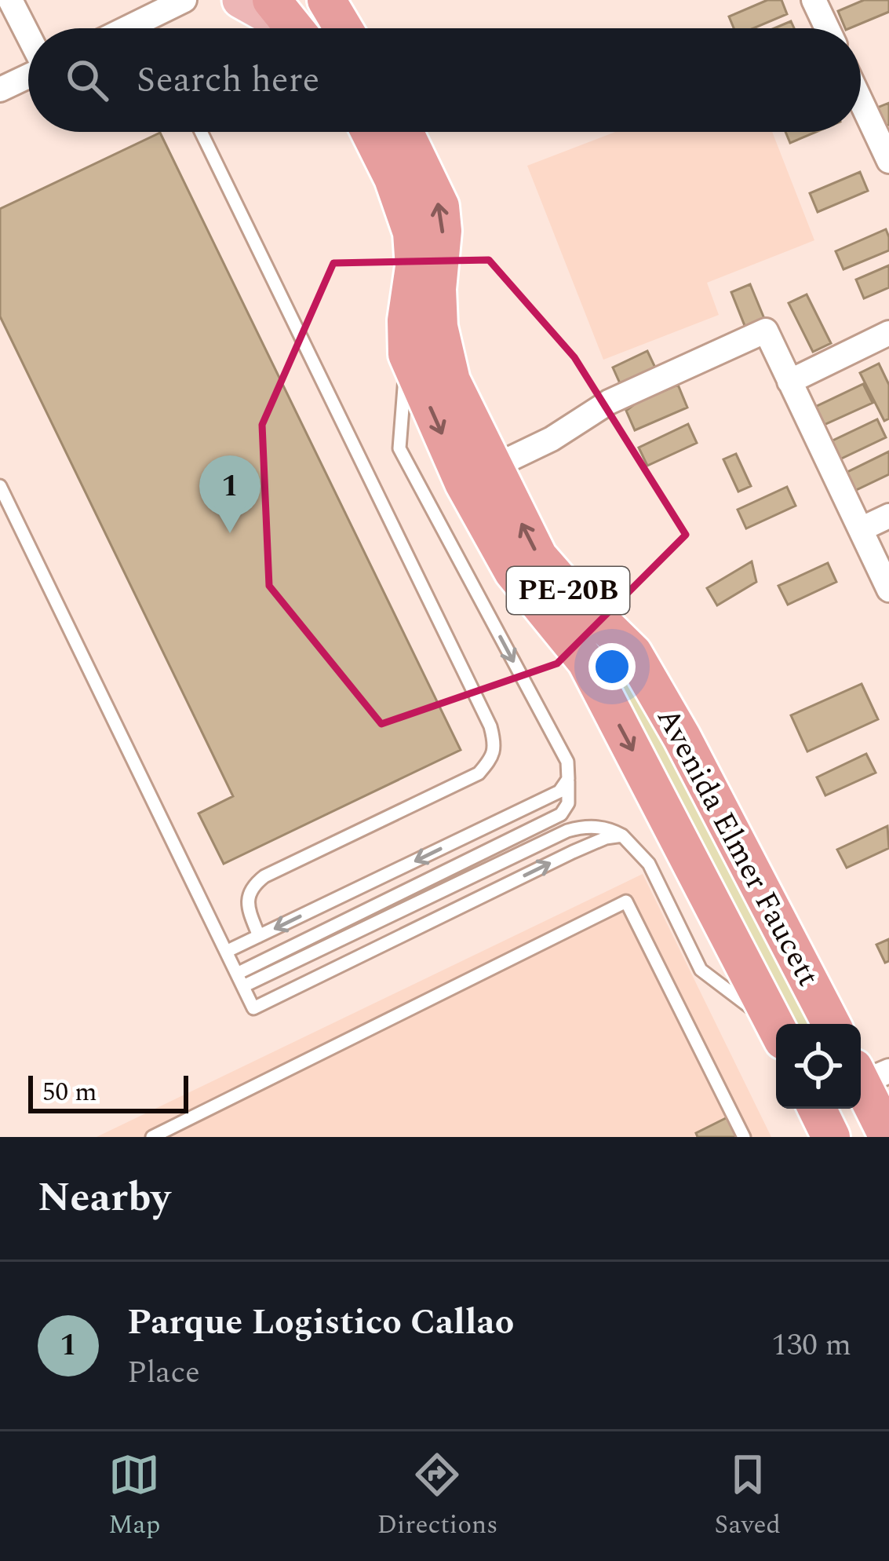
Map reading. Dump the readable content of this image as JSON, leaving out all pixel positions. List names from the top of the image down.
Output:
{
  "streets": {
    "highway": ["PE-20B", "Avenida Elmer Faucett"]
  },
  "scale_bar": "50 m",
  "page": {
    "search": "Search here",
    "pins": "1",
    "scale": "50 m",
    "heading": "Nearby",
    "list": [
      {
        "mark": "1",
        "name": "Parque Logistico Callao",
        "note": "Place",
        "value": "130 m"
      }
    ],
    "nav": ["Map", "Directions", "Saved"]
  }
}
